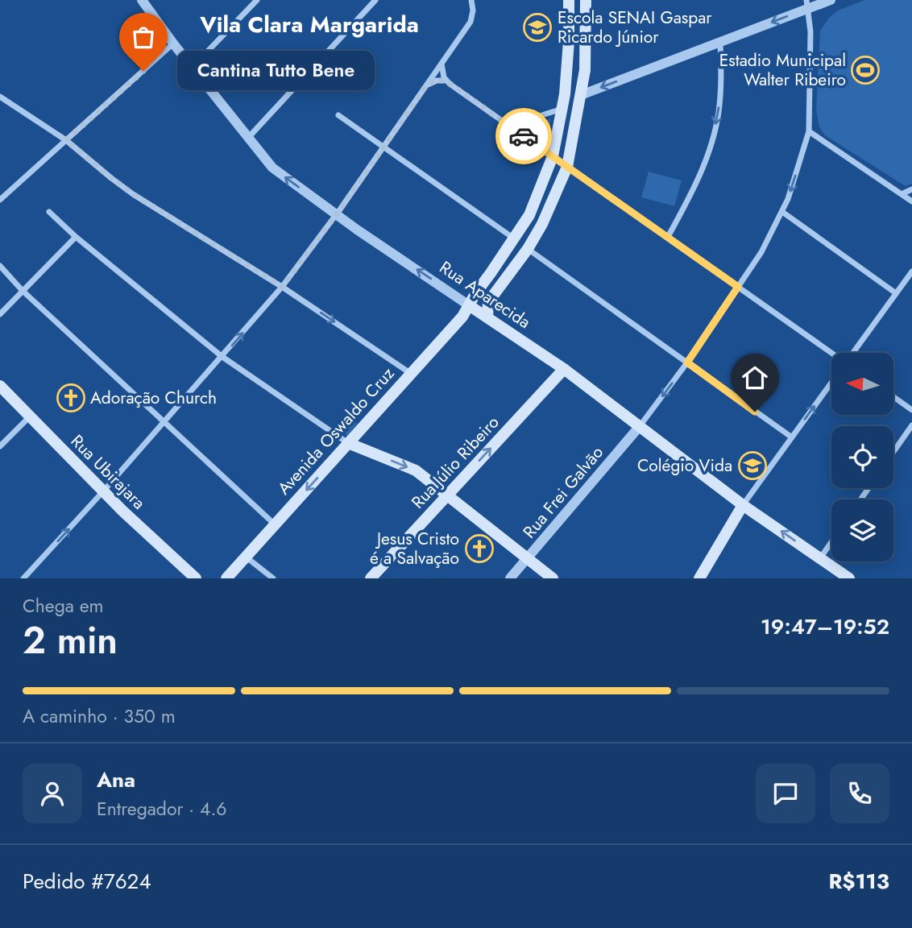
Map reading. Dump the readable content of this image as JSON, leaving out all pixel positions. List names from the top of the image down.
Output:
{
  "streets": {
    "main road": [
      "Rua Aparecida",
      "Avenida Oswaldo Cruz",
      "Rua Júlio Ribeiro",
      "Rua Ubirajara"
    ],
    "street": ["Rua Frei Galvão"]
  },
  "crossings": [
    ["Rua Aparecida", "Avenida Oswaldo Cruz"],
    ["Rua Aparecida", "Rua Júlio Ribeiro"],
    ["Rua Aparecida", "Rua Frei Galvão"]
  ],
  "one_way": ["Rua Júlio Ribeiro"],
  "districts": ["Vila Clara Margarida"],
  "places": {
    "school or university": ["Escola SENAI Gaspar Ricardo Júnior", "Colégio Vida"],
    "sports": ["Estadio Municipal Walter Ribeiro"],
    "other": ["Cantina Tutto Bene"],
    "church": ["Adoração Church", "Jesus Cristo é a Salvação"]
  },
  "north": "left",
  "page": {
    "bubble": "Cantina Tutto Bene",
    "heading": ["2 min", "Chega em", "19:47–19:52"],
    "panel": [
      "Ana",
      "Entregador · 4.6",
      "Pedido #7624",
      "R$113"
    ],
    "bar": "A caminho · 350 m"
  }
}
